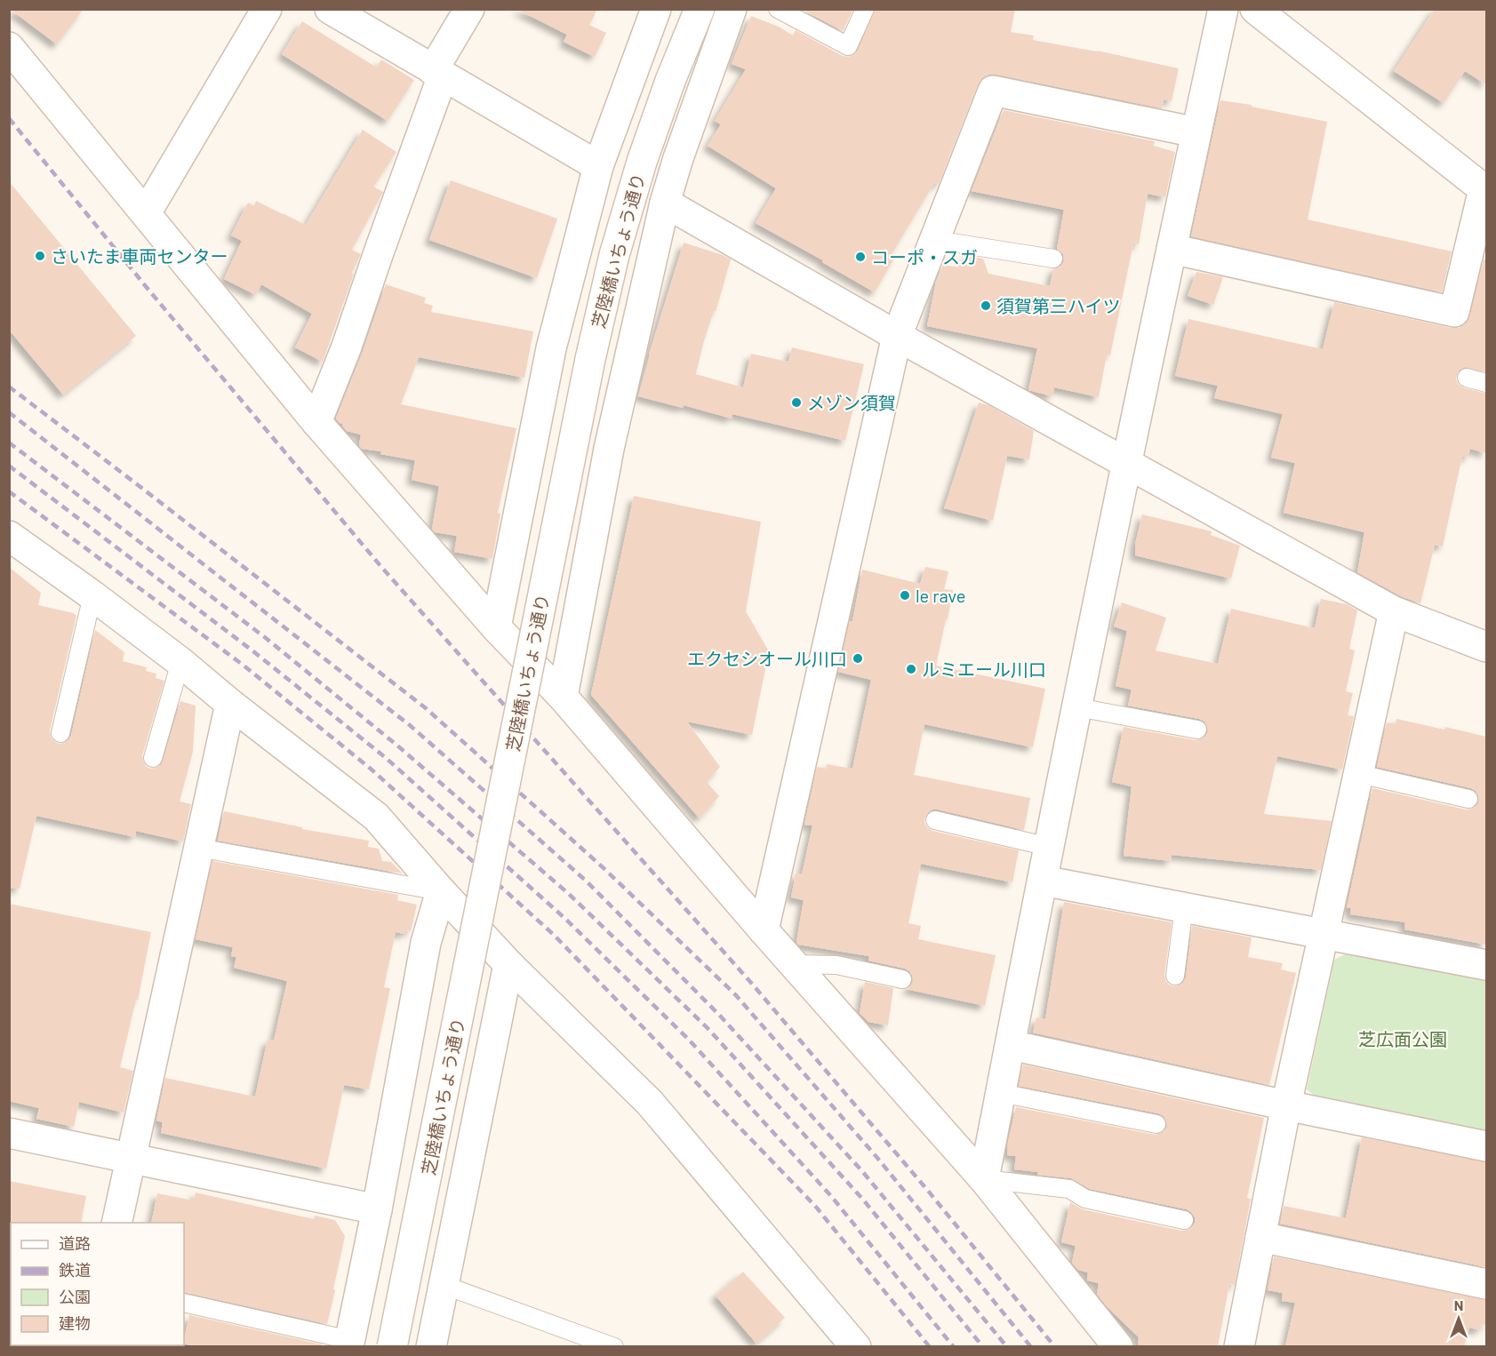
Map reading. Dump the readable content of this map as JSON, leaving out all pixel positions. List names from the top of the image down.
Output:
{
  "streets": {
    "street": ["芝陸橋いちょう通り"]
  },
  "parks": ["芝広面公園"],
  "places": [
    "さいたま車両センター",
    "コーポ・スガ",
    "須賀第三ハイツ",
    "メゾン須賀",
    "le rave",
    "エクセシオール川口",
    "ルミエール川口"
  ],
  "legend": [
    "道路",
    "鉄道",
    "公園",
    "建物"
  ],
  "north": "top"
}
